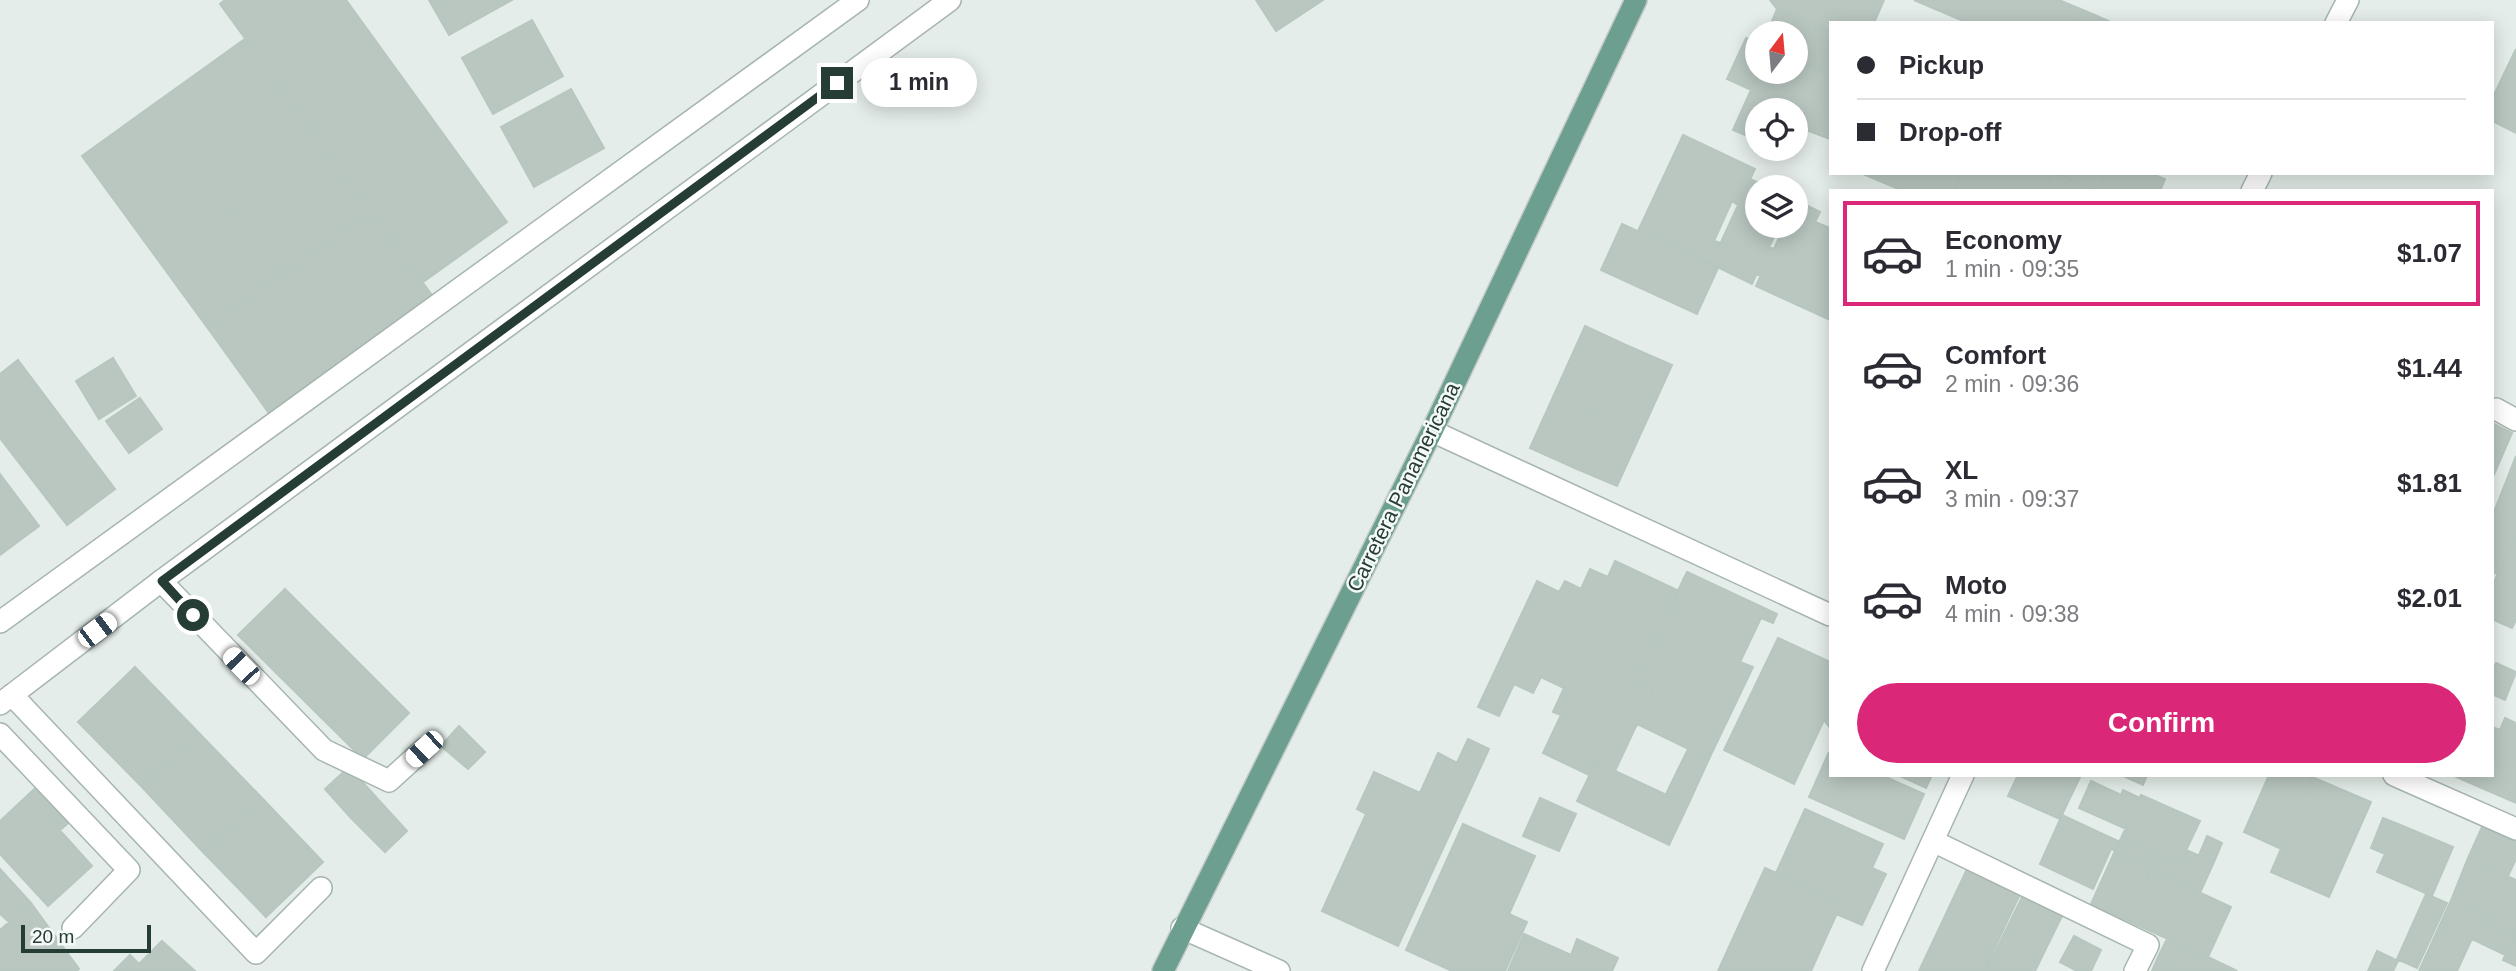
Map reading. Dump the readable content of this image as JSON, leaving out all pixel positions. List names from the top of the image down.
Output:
{
  "streets": {
    "main road": ["Carretera Panamericana"]
  },
  "scale_bar": "20 m",
  "north": "top",
  "page": {
    "banner": ["Pickup", "Drop-off"],
    "bubble": "1 min",
    "list": [
      {
        "name": "Economy",
        "note": "1 min · 09:35",
        "value": "$1.07"
      },
      {
        "name": "Comfort",
        "note": "2 min · 09:36",
        "value": "$1.44"
      },
      {
        "name": "XL",
        "note": "3 min · 09:37",
        "value": "$1.81"
      },
      {
        "name": "Moto",
        "note": "4 min · 09:38",
        "value": "$2.01"
      }
    ],
    "buttons": "Confirm",
    "scale": "20 m"
  }
}
